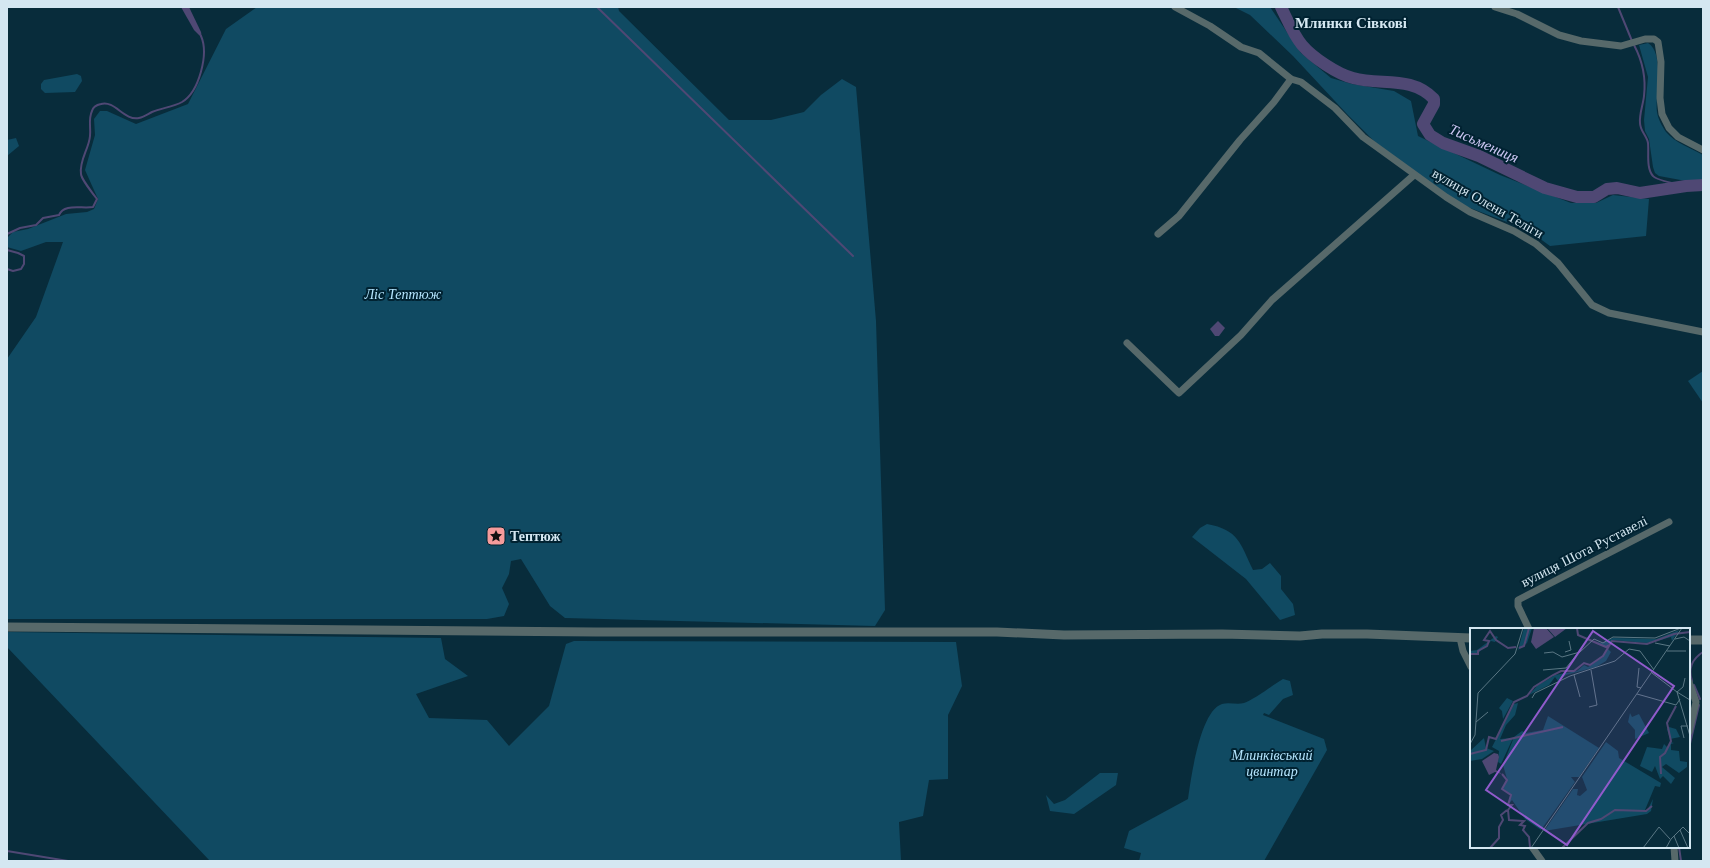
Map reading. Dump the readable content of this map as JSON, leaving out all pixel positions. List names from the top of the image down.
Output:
{
  "streets": {
    "street": ["вулиця Олени Теліги", "вулиця Шота Руставелі"]
  },
  "districts": ["Млинки Сівкові"],
  "water": ["Тисьмениця"],
  "parks": ["Ліс Тептюж", "Млинківський цвинтар"],
  "places": {
    "place": ["Тептюж"]
  }
}
